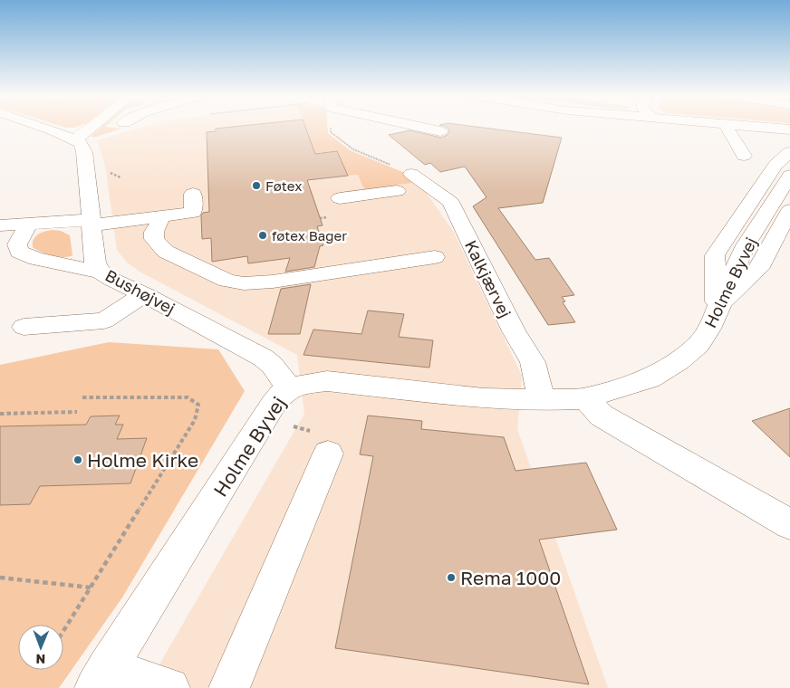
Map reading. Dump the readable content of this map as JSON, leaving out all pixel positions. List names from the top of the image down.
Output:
{
  "streets": {
    "street": ["Kalkjærvej", "Holme Byvej", "Bushøjvej"]
  },
  "crossings": [
    ["Kalkjærvej", "Holme Byvej"],
    ["Holme Byvej", "Bushøjvej"]
  ],
  "places": [
    "Føtex",
    "føtex Bager",
    "Holme Kirke",
    "Rema 1000"
  ],
  "north": "bottom"
}
